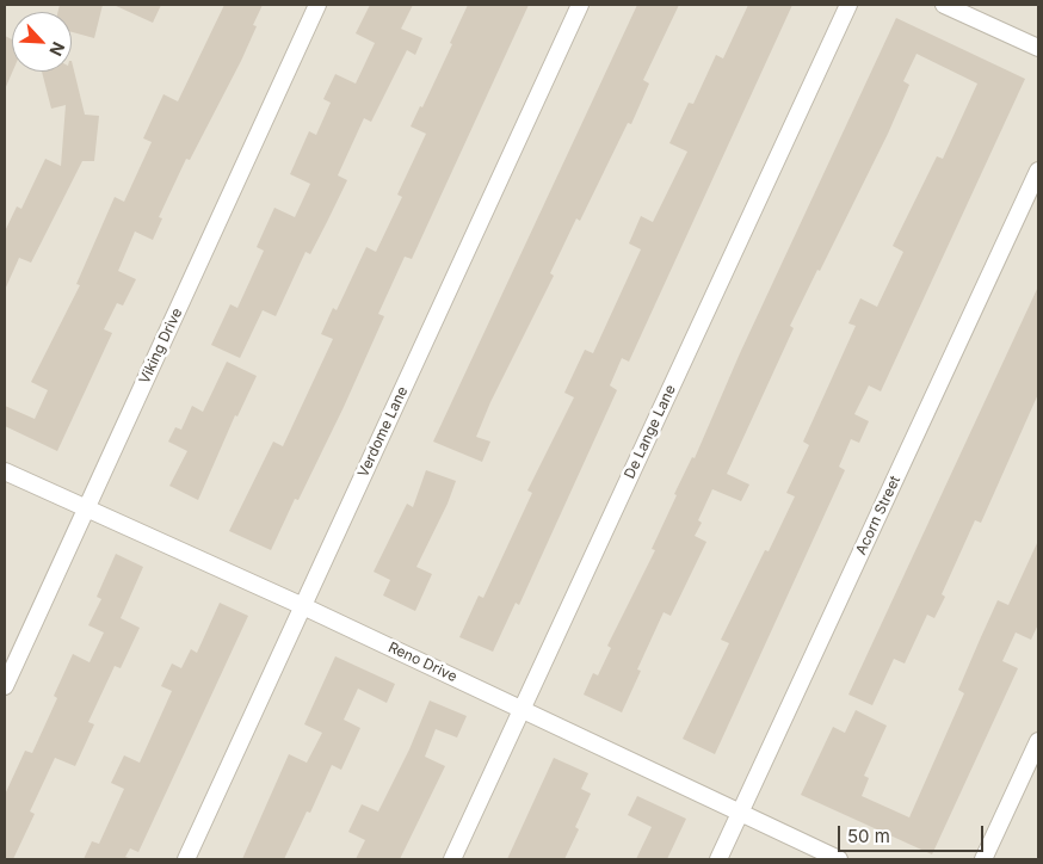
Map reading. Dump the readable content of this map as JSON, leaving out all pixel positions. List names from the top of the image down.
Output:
{
  "streets": {
    "street": [
      "Viking Drive",
      "Verdome Lane",
      "De Lange Lane",
      "Acorn Street",
      "Reno Drive"
    ]
  },
  "crossings": [
    ["Viking Drive", "Reno Drive"],
    ["Verdome Lane", "Reno Drive"],
    ["De Lange Lane", "Reno Drive"],
    ["Acorn Street", "Reno Drive"]
  ],
  "scale_bar": "50 m",
  "north": "bottom right"
}
